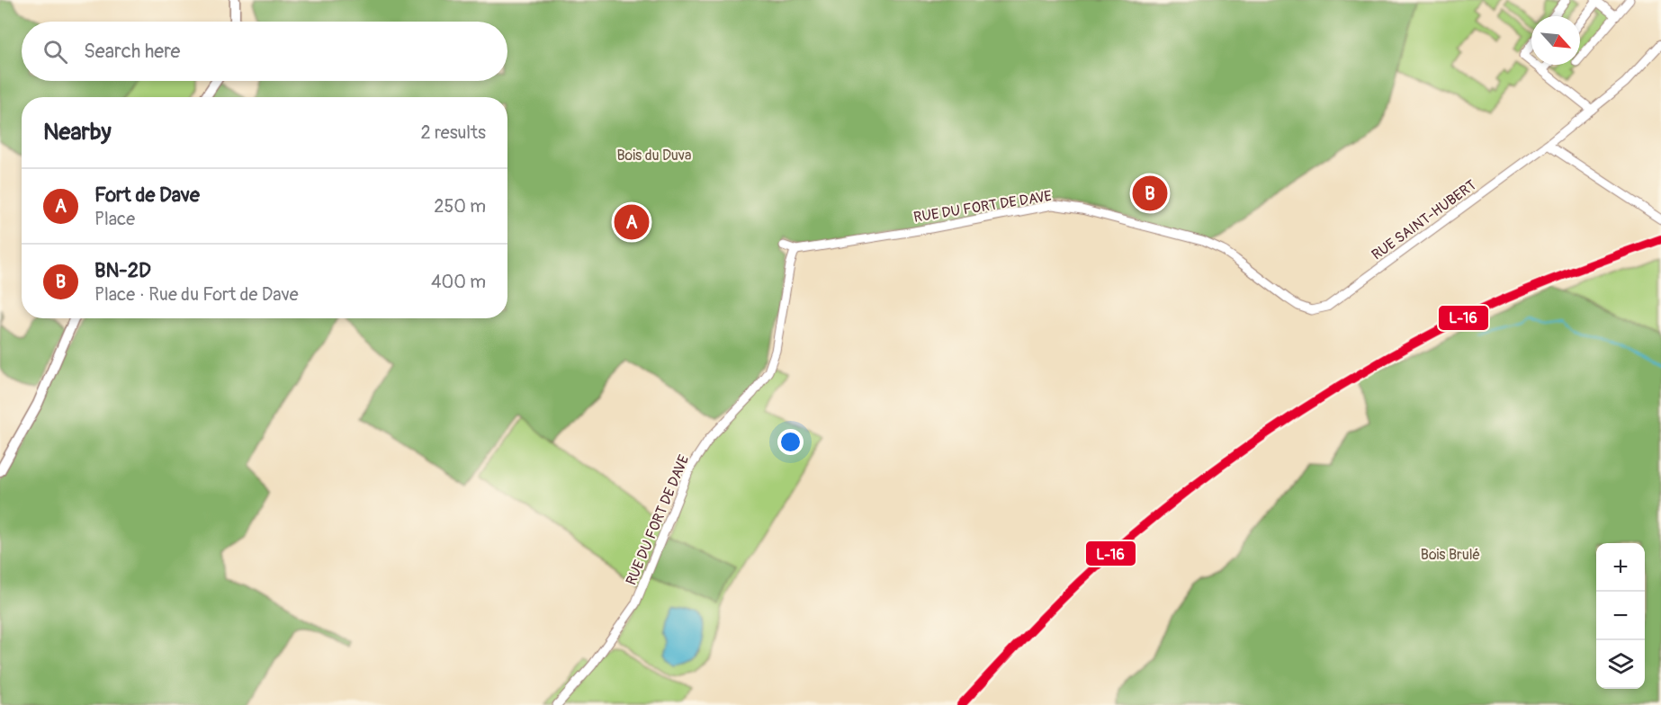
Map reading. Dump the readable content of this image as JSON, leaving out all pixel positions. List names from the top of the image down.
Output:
{
  "streets": {
    "street": ["RUE DU FORT DE DAVE", "RUE SAINT-HUBERT"]
  },
  "crossings": [
    ["RUE DU FORT DE DAVE", "RUE SAINT-HUBERT"]
  ],
  "parks": ["Bois du Duva", "Bois Brulé"],
  "lines": ["transit line L-16"],
  "north": "bottom right",
  "page": {
    "search": "Search here",
    "heading": ["Nearby", "2 results"],
    "list": [
      {
        "mark": "A",
        "name": "Fort de Dave",
        "note": "Place",
        "value": "250 m"
      },
      {
        "mark": "B",
        "name": "BN-2D",
        "note": "Place · Rue du Fort de Dave",
        "value": "400 m"
      }
    ],
    "pins": ["B", "A"],
    "map_buttons": ["+", "−"]
  }
}
